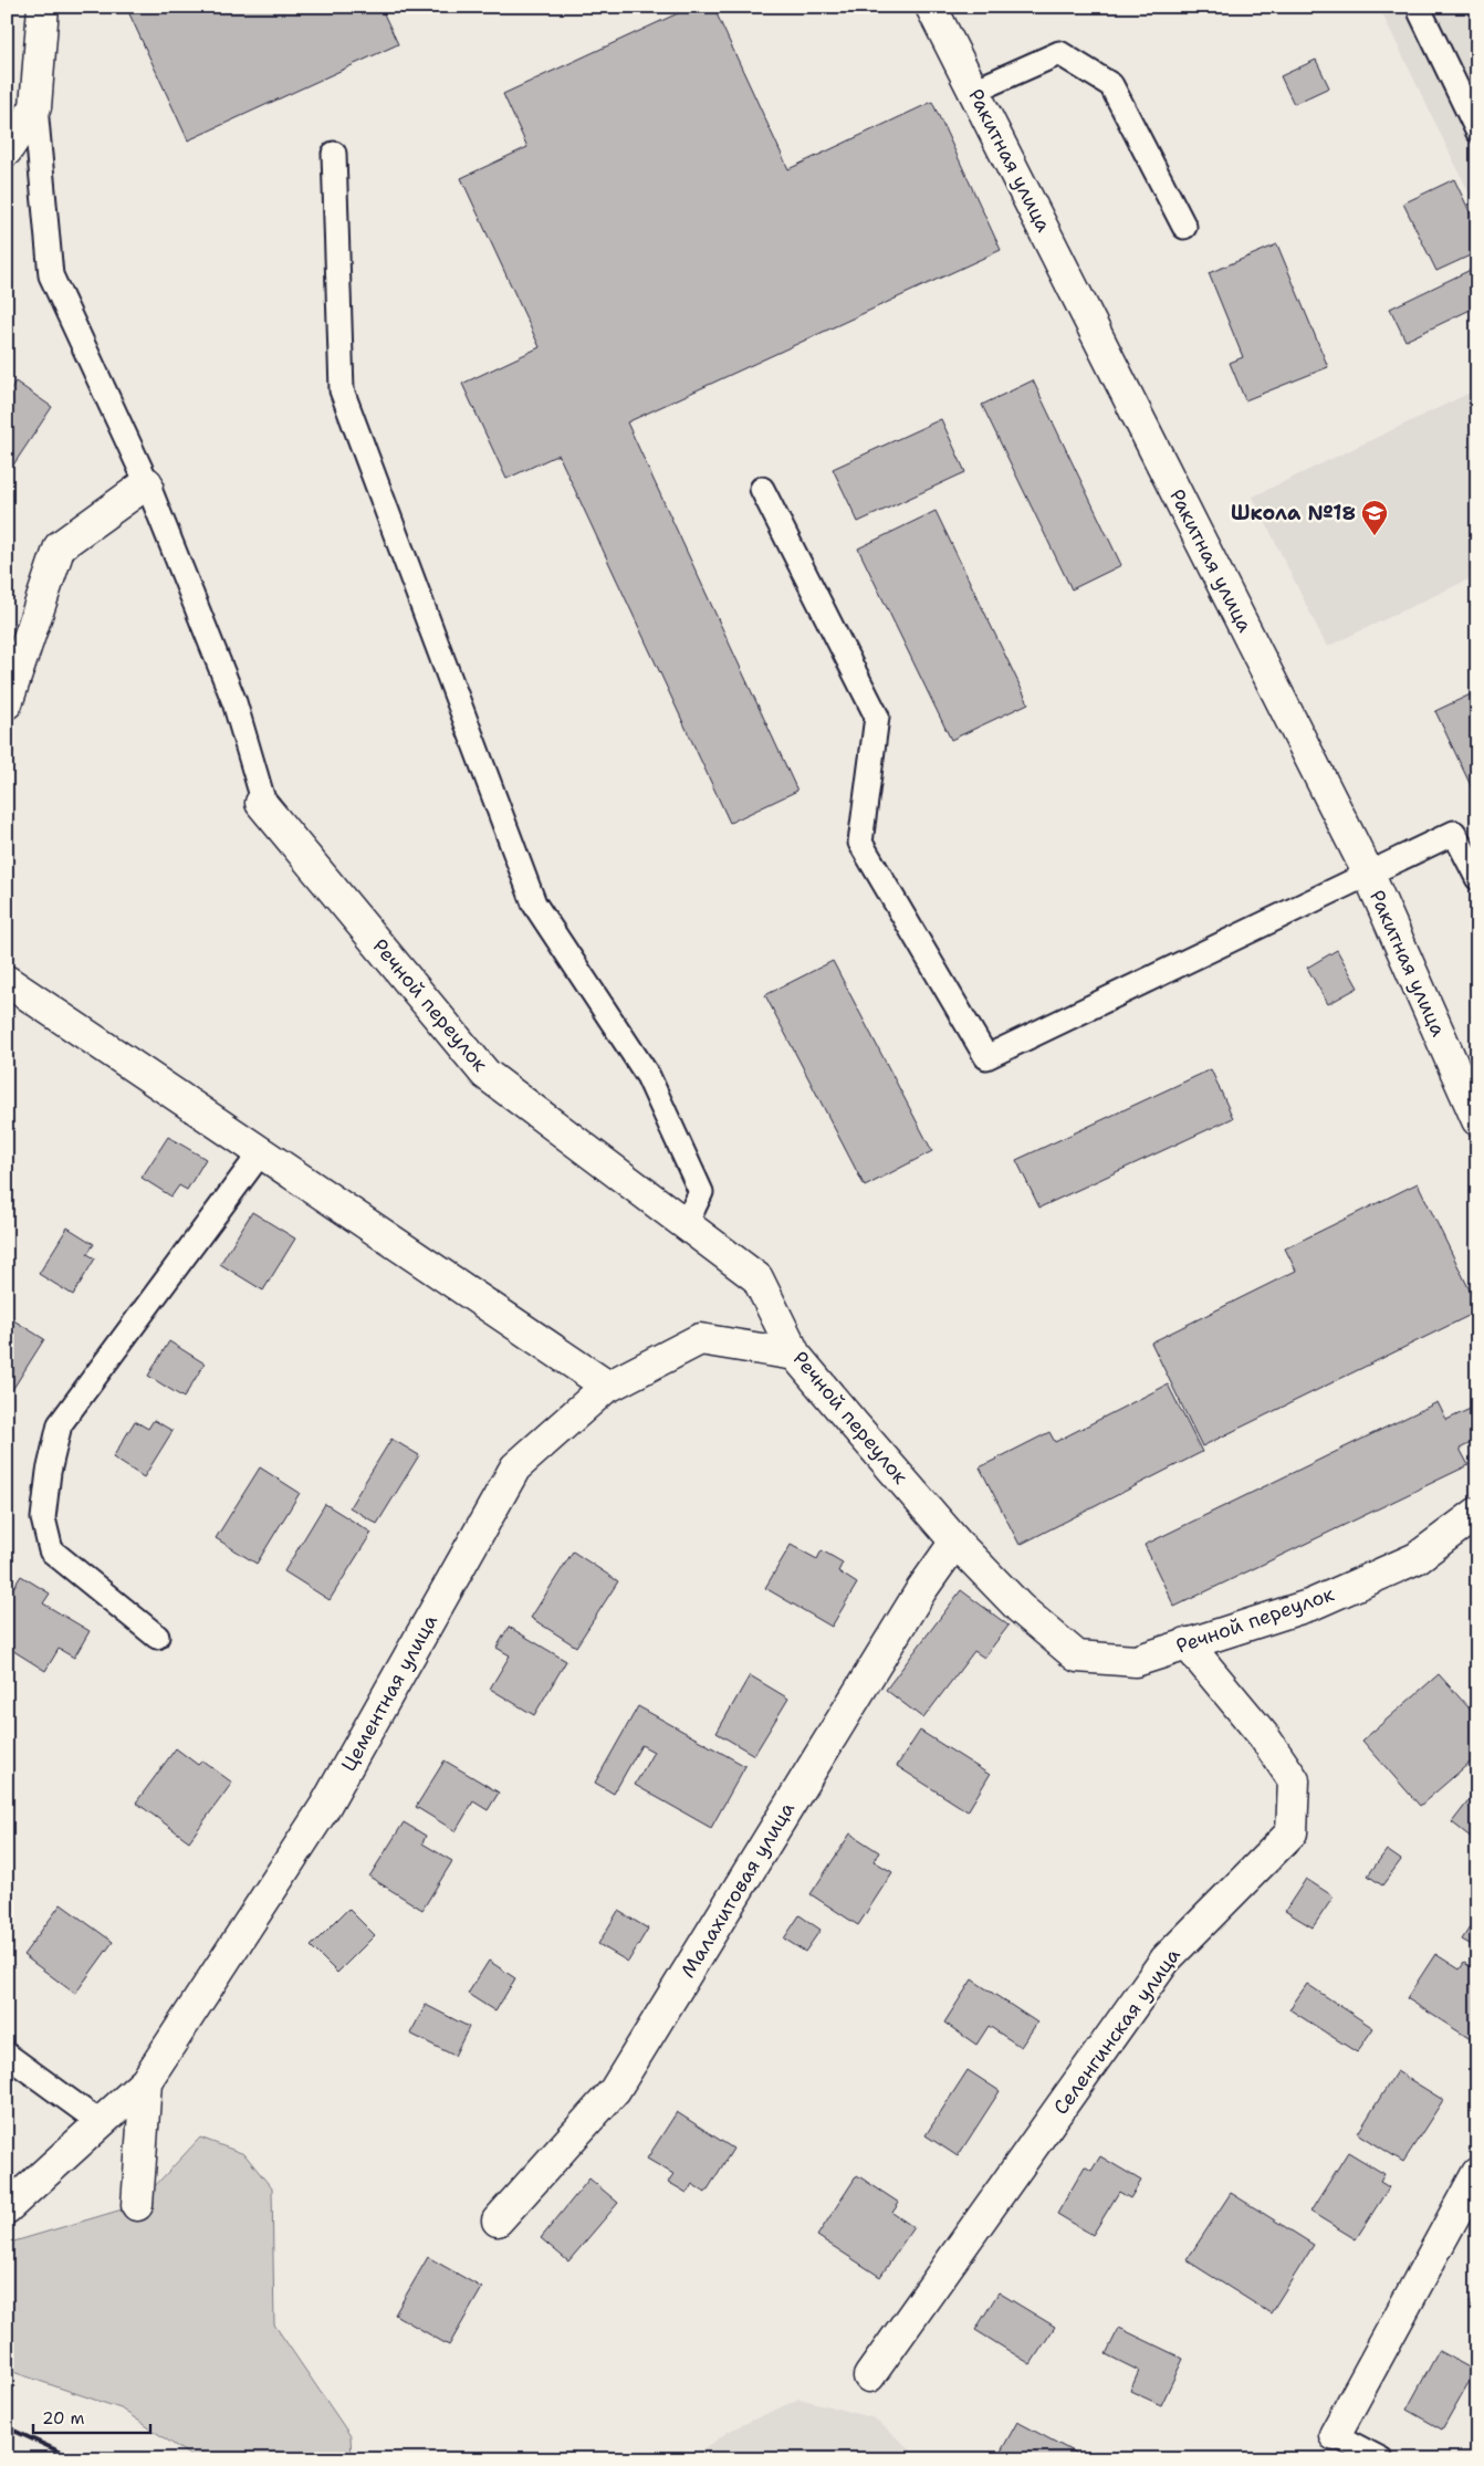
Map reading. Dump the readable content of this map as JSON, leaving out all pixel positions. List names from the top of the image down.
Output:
{
  "streets": {
    "street": [
      "Ракитная улица",
      "Речной переулок",
      "Цементная улица",
      "Малахитовая улица",
      "Селенгинская улица"
    ]
  },
  "crossings": [
    ["Речной переулок", "Цементная улица"],
    ["Речной переулок", "Малахитовая улица"],
    ["Речной переулок", "Селенгинская улица"]
  ],
  "places": {
    "school or university": ["Школа №18"]
  },
  "scale_bar": "20 m"
}
